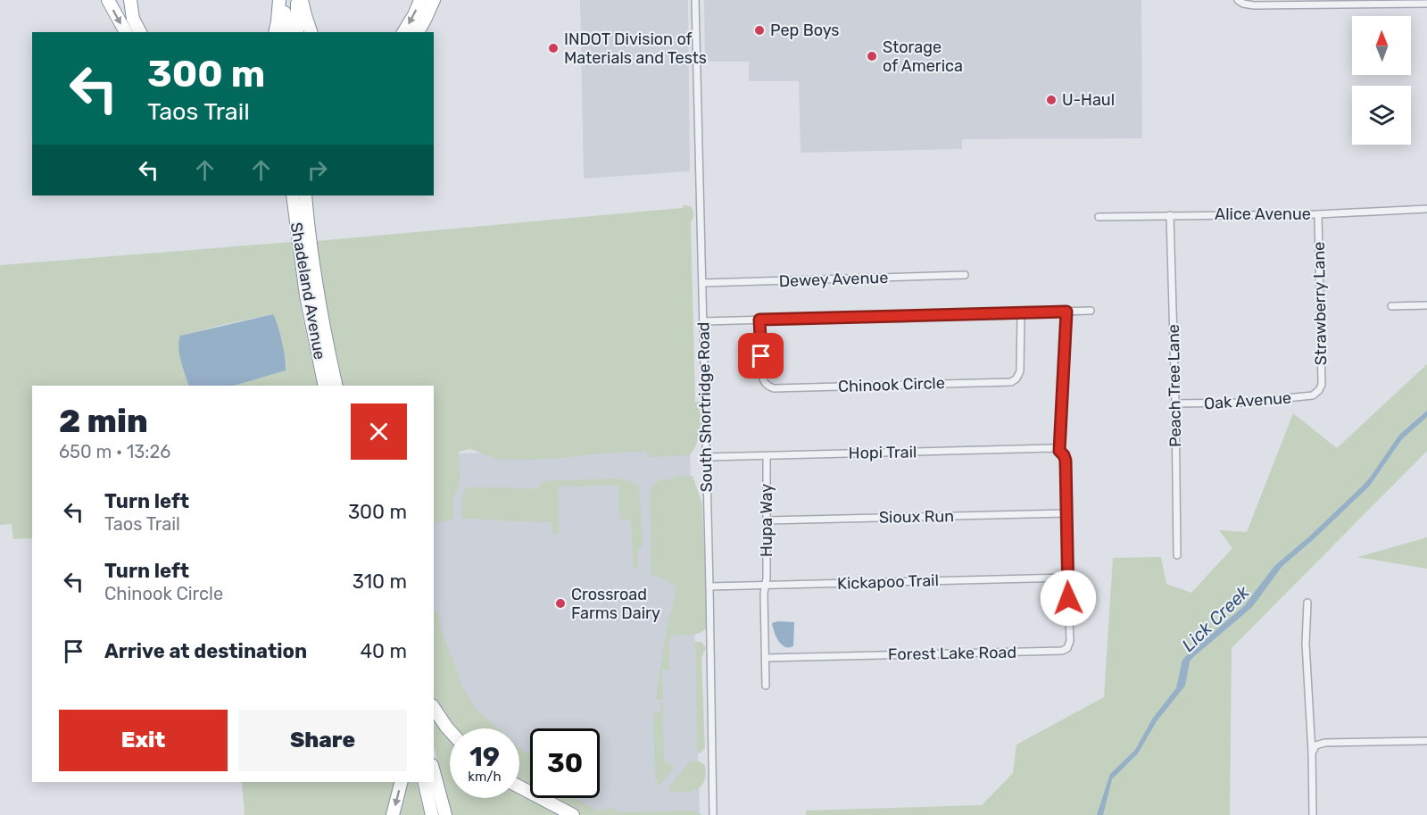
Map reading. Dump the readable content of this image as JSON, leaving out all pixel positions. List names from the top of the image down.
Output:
{
  "streets": {
    "highway": ["Shadeland Avenue"],
    "street": [
      "Alice Avenue",
      "Dewey Avenue",
      "Strawberry Lane",
      "Chinook Circle",
      "Peach Tree Lane",
      "Oak Avenue",
      "South Shortridge Road",
      "Hopi Trail",
      "Sioux Run",
      "Hupa Way",
      "Kickapoo Trail",
      "Forest Lake Road"
    ]
  },
  "crossings": [
    ["Alice Avenue", "Strawberry Lane"],
    ["Alice Avenue", "Peach Tree Lane"],
    ["Dewey Avenue", "South Shortridge Road"],
    ["Strawberry Lane", "Oak Avenue"],
    ["Peach Tree Lane", "Oak Avenue"],
    ["South Shortridge Road", "Hopi Trail"],
    ["South Shortridge Road", "Kickapoo Trail"],
    ["Hopi Trail", "Hupa Way"],
    ["Hopi Trail", "Forest Lake Road"],
    ["Sioux Run", "Hupa Way"],
    ["Sioux Run", "Forest Lake Road"],
    ["Hupa Way", "Kickapoo Trail"],
    ["Kickapoo Trail", "Forest Lake Road"]
  ],
  "water": ["Lick Creek"],
  "places": [
    "Pep Boys",
    "INDOT Division of Materials and Tests",
    "Storage of America",
    "U-Haul",
    "Crossroad Farms Dairy"
  ],
  "north": "top",
  "page": {
    "turn": ["300 m", "Taos Trail"],
    "heading": ["2 min", "650 m · 13:26"],
    "list": [
      {
        "name": "Turn left",
        "note": "Taos Trail",
        "value": "300 m"
      },
      {
        "name": "Turn left",
        "note": "Chinook Circle",
        "value": "310 m"
      },
      {
        "name": "Arrive at destination",
        "value": "40 m"
      }
    ],
    "buttons": ["Exit", "Share"],
    "speed": "19 km/h",
    "limit": "30"
  }
}
